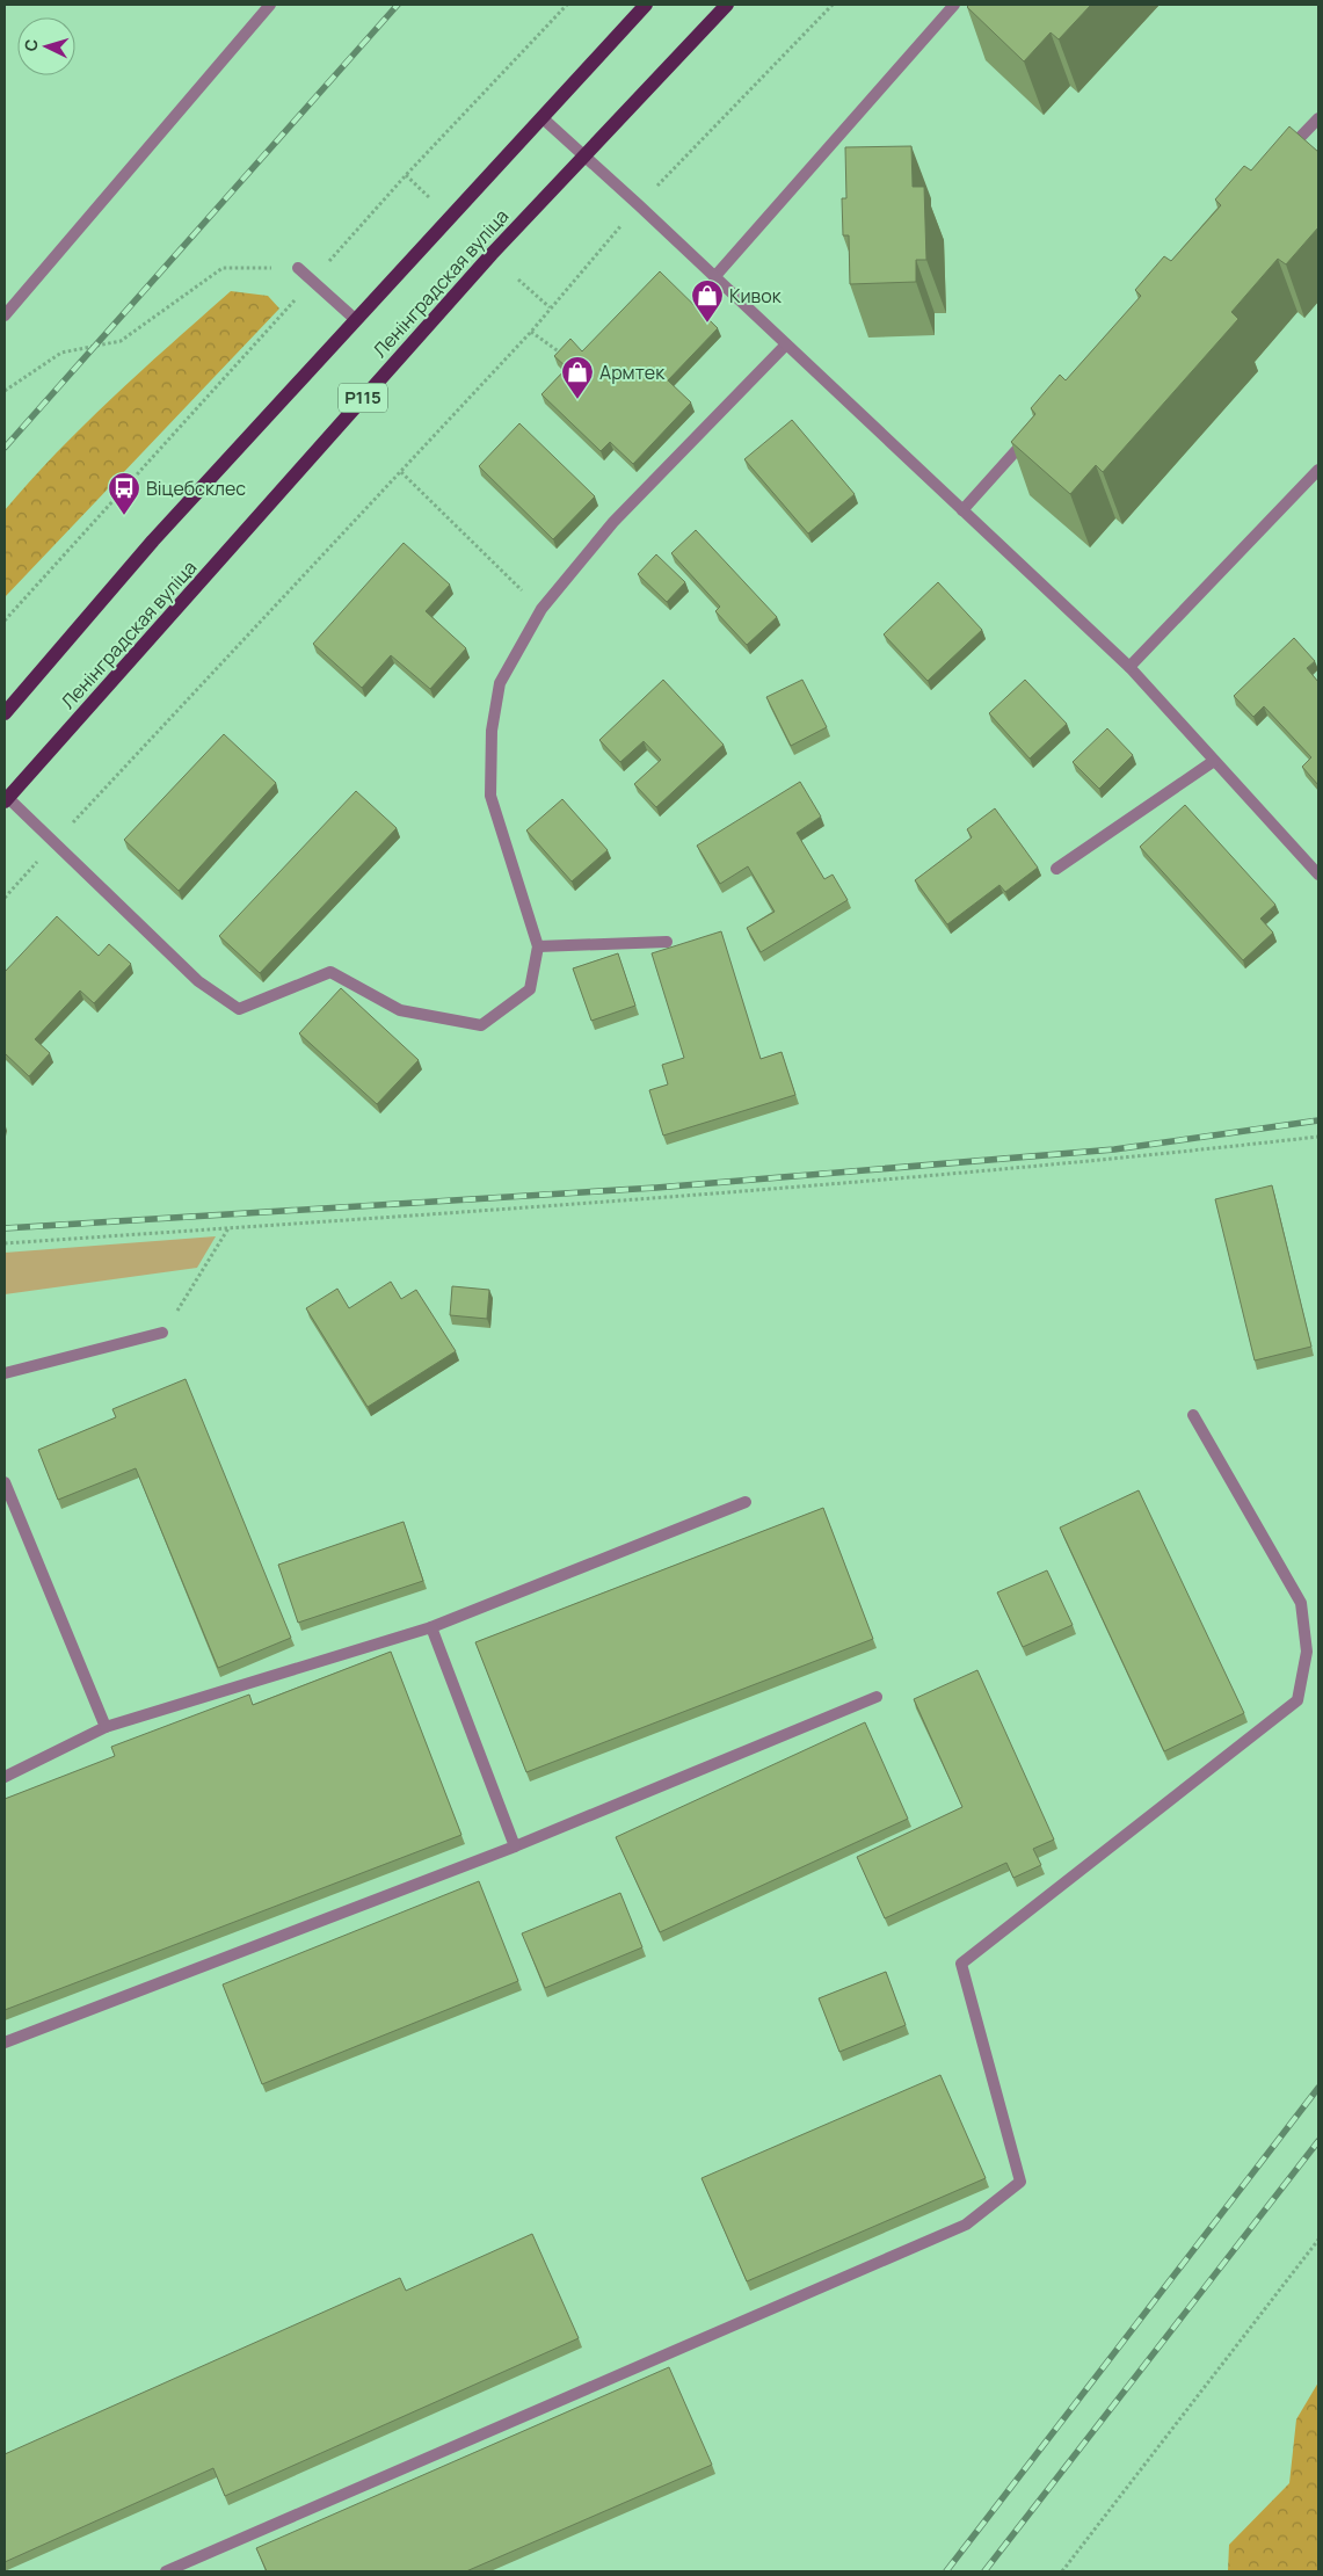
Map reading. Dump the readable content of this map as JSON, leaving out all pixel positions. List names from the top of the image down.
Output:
{
  "streets": {
    "main road": ["Ленінградская вуліца", "Р115"]
  },
  "places": {
    "shop": ["Кивок", "Армтек"],
    "bus stop": ["Віцебсклес"]
  },
  "north": "left"
}
